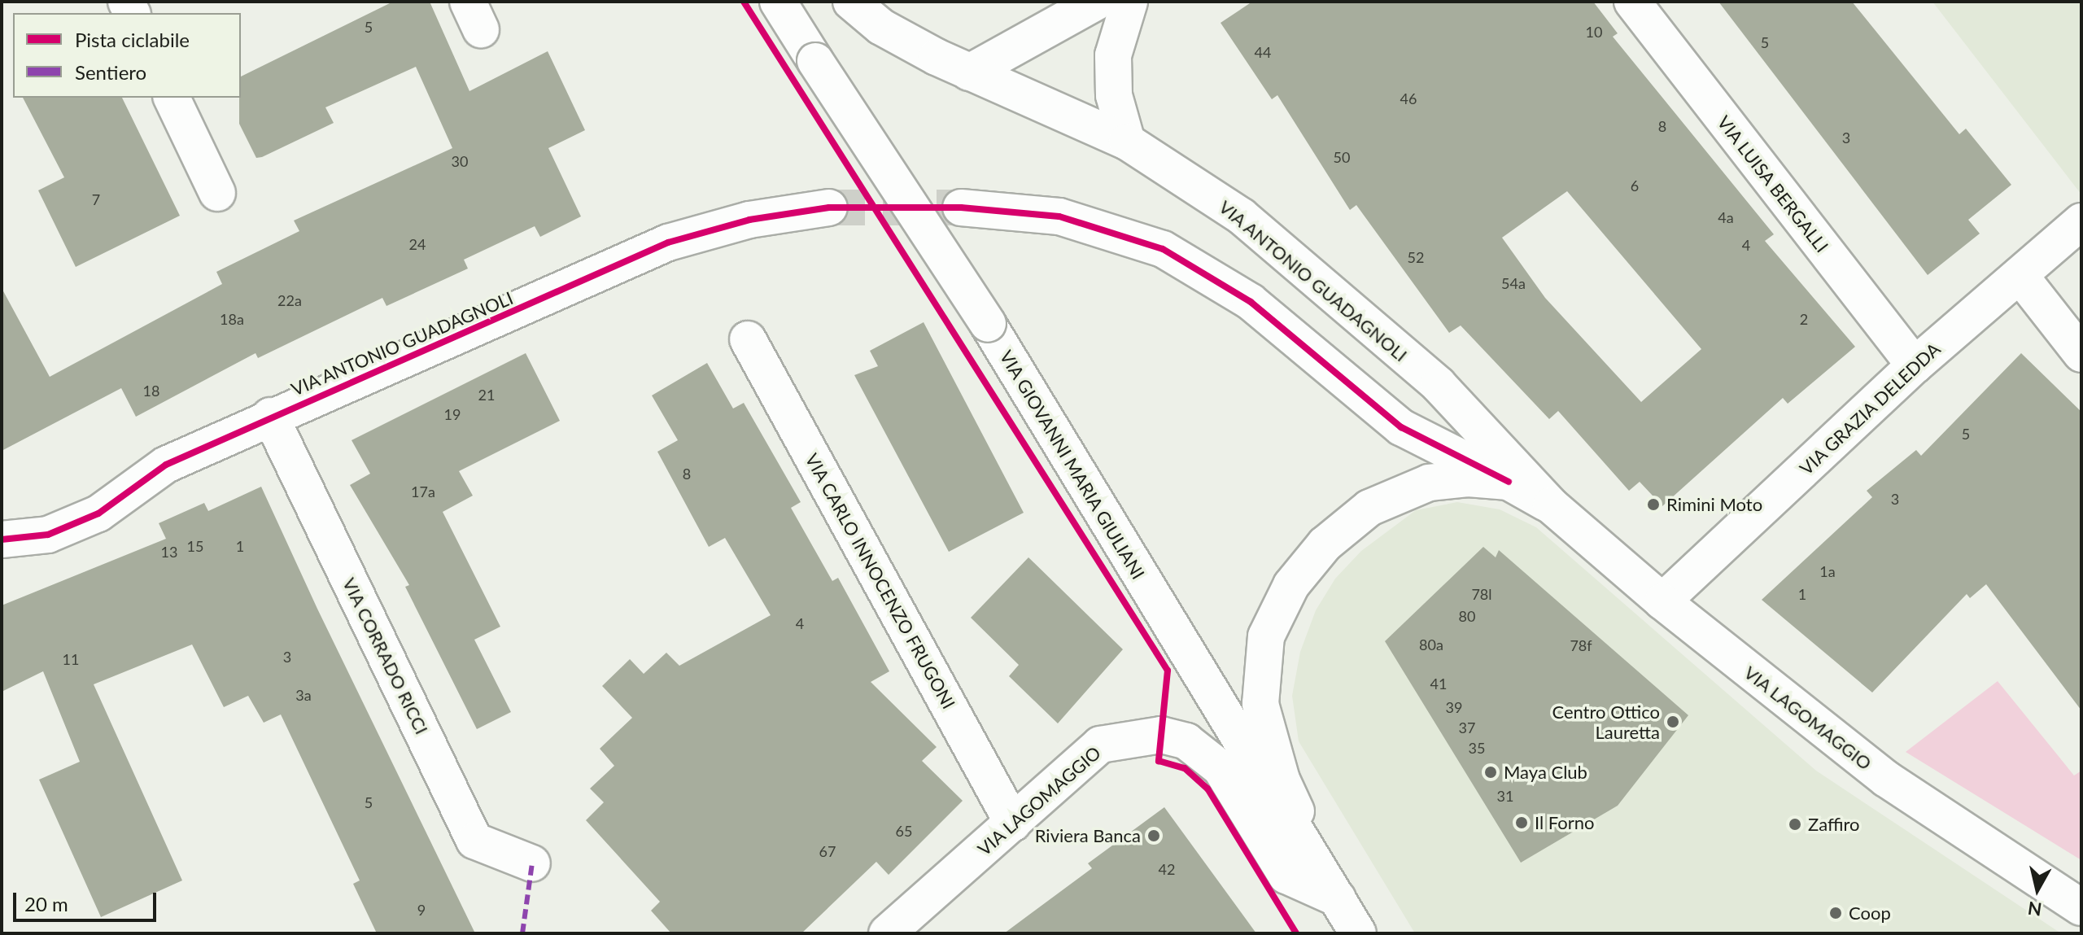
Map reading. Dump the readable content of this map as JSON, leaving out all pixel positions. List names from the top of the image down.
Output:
{
  "streets": {
    "street": [
      "VIA LUISA BERGALLI",
      "VIA ANTONIO GUADAGNOLI",
      "VIA GRAZIA DELEDDA",
      "VIA GIOVANNI MARIA GIULIANI",
      "VIA CARLO INNOCENZO FRUGONI",
      "VIA CORRADO RICCI",
      "VIA LAGOMAGGIO"
    ]
  },
  "crossings": [
    ["VIA LUISA BERGALLI", "VIA GRAZIA DELEDDA"],
    ["VIA ANTONIO GUADAGNOLI", "VIA CORRADO RICCI"],
    ["VIA ANTONIO GUADAGNOLI", "VIA LAGOMAGGIO"],
    ["VIA GRAZIA DELEDDA", "VIA LAGOMAGGIO"],
    ["VIA GIOVANNI MARIA GIULIANI", "VIA LAGOMAGGIO"],
    ["VIA CARLO INNOCENZO FRUGONI", "VIA LAGOMAGGIO"]
  ],
  "places": [
    "Rimini Moto",
    "Centro Ottico Lauretta",
    "Maya Club",
    "Il Forno",
    "Zaffiro",
    "Riviera Banca",
    "Coop"
  ],
  "house_numbers": [
    "5",
    "10",
    "5",
    "44",
    "46",
    "8",
    "3",
    "50",
    "30",
    "6",
    "7",
    "4a",
    "24",
    "4",
    "52",
    "54a",
    "22a",
    "18a",
    "2",
    "18",
    "21",
    "19",
    "5",
    "8",
    "17a",
    "3",
    "15",
    "1",
    "13",
    "1a",
    "78l",
    "1",
    "80",
    "4",
    "80a",
    "78f",
    "3",
    "11",
    "41",
    "3a",
    "39",
    "37",
    "35",
    "31",
    "5",
    "65",
    "67",
    "42",
    "9"
  ],
  "legend": ["Pista ciclabile", "Sentiero"],
  "scale_bar": "20 m",
  "north": "bottom"
}
